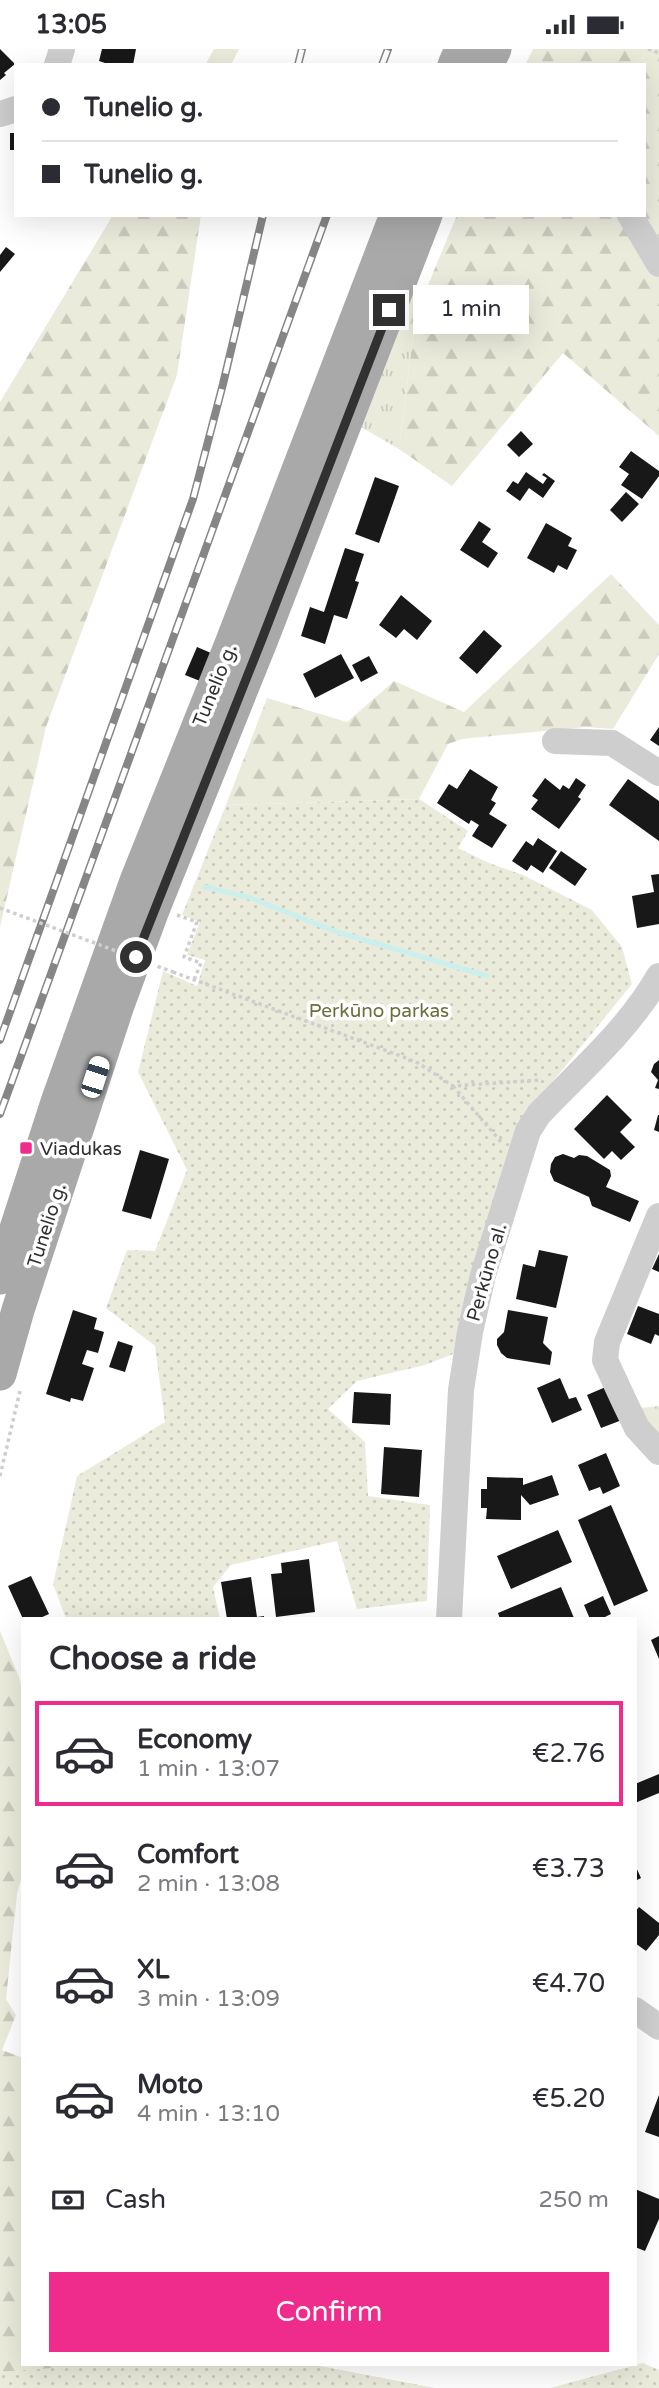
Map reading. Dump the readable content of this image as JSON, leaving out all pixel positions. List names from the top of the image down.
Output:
{
  "streets": {
    "main road": ["Tunelio g."],
    "street": ["Perkūno al."]
  },
  "parks": ["Perkūno parkas"],
  "places": {
    "transit": ["Viadukas"]
  },
  "page": {
    "status": "13:05",
    "banner": ["Tunelio g.", "Tunelio g."],
    "bubble": "1 min",
    "heading": "Choose a ride",
    "list": [
      {
        "name": "Economy",
        "note": "1 min · 13:07",
        "value": "€2.76"
      },
      {
        "name": "Comfort",
        "note": "2 min · 13:08",
        "value": "€3.73"
      },
      {
        "name": "XL",
        "note": "3 min · 13:09",
        "value": "€4.70"
      },
      {
        "name": "Moto",
        "note": "4 min · 13:10",
        "value": "€5.20"
      }
    ],
    "pay": ["Cash", "250 m"],
    "buttons": "Confirm"
  }
}
